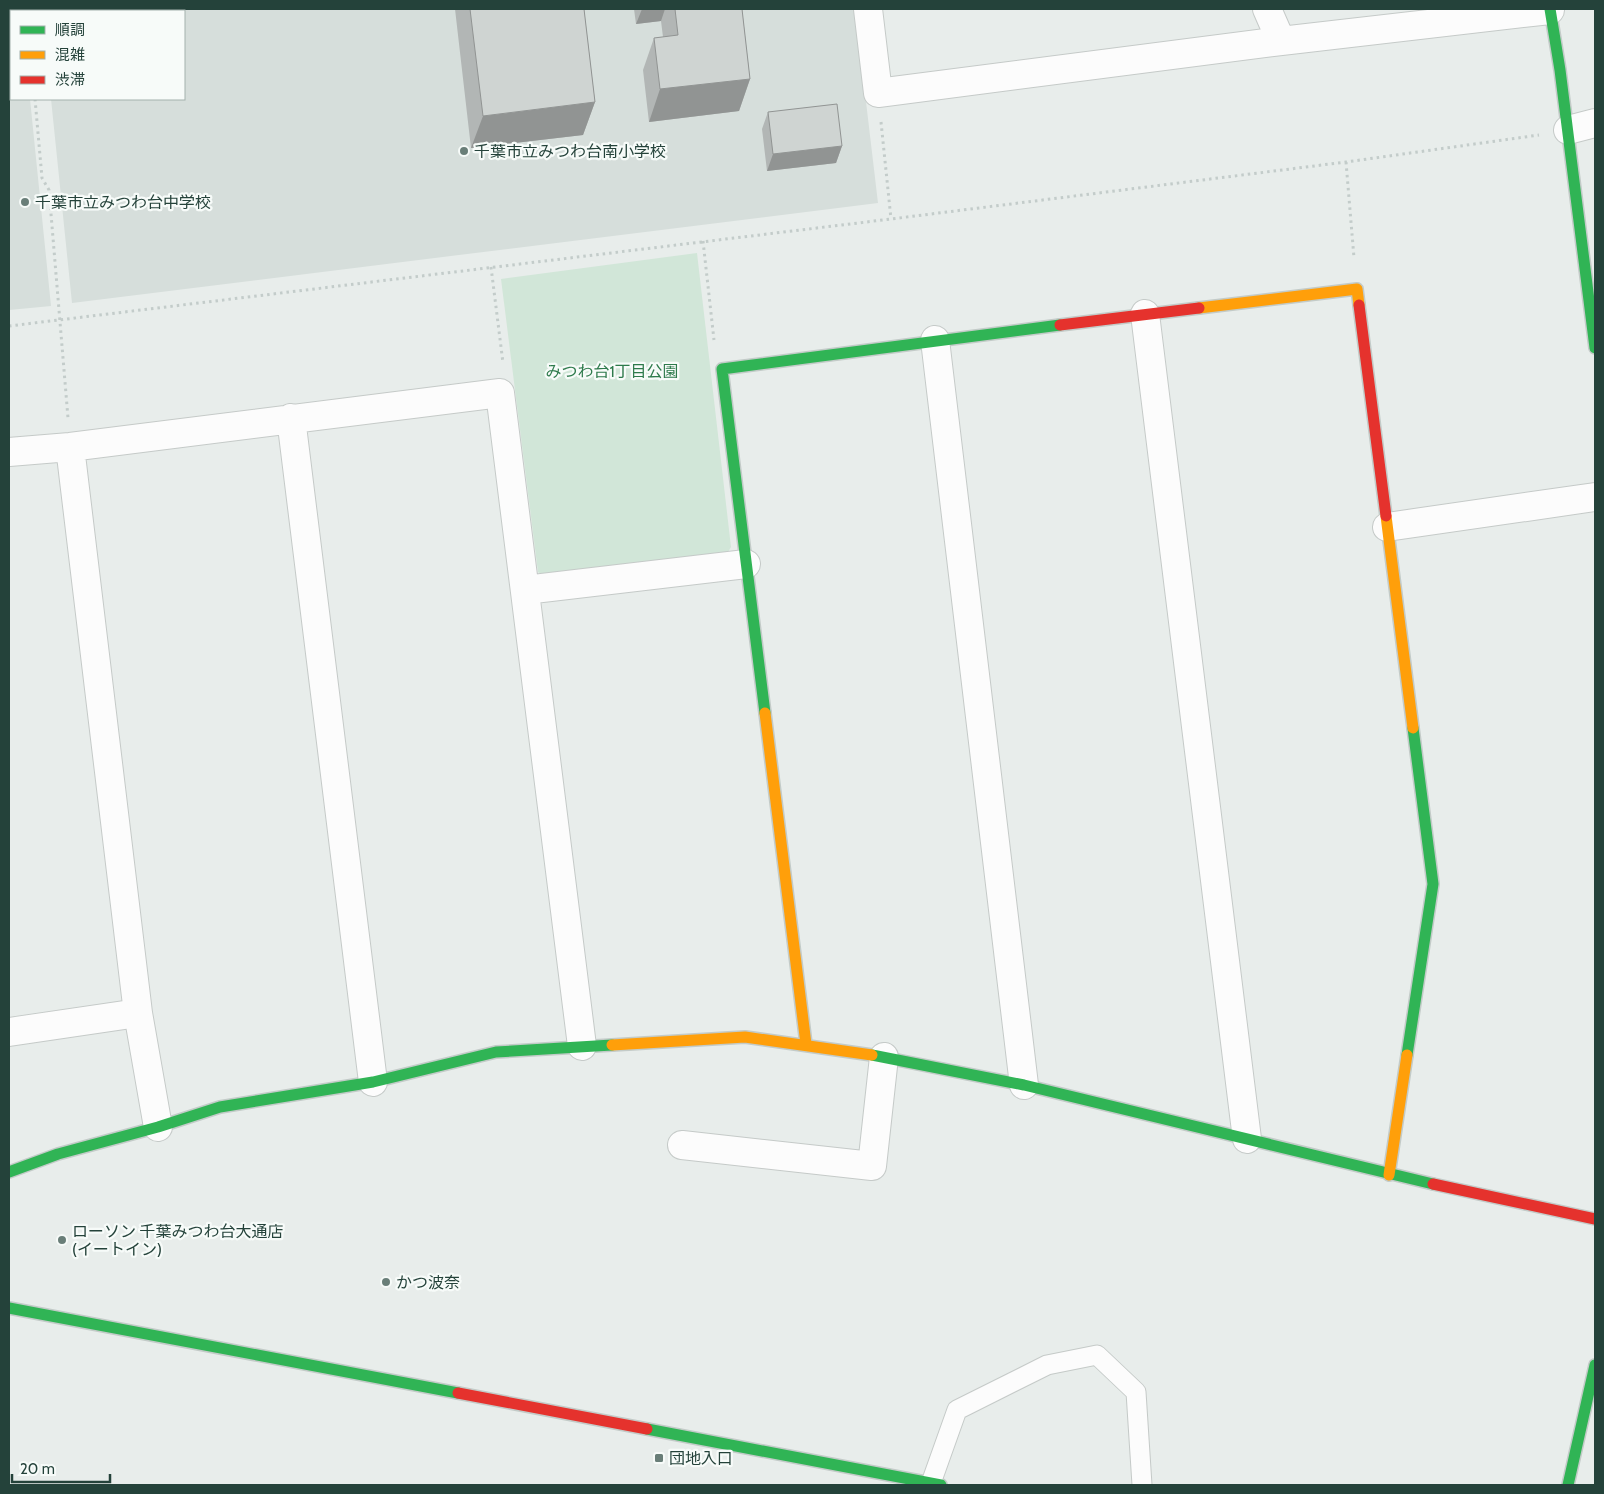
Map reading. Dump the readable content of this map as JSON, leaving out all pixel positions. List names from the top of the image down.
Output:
{
  "parks": ["みつわ台1丁目公園"],
  "places": {
    "other": [
      "千葉市立みつわ台南小学校",
      "千葉市立みつわ台中学校",
      "ローソン 千葉みつわ台大通店 (イートイン)",
      "かつ波奈"
    ],
    "transit": ["団地入口"]
  },
  "legend": ["順調", "混雑", "渋滞"],
  "scale_bar": "20 m"
}
